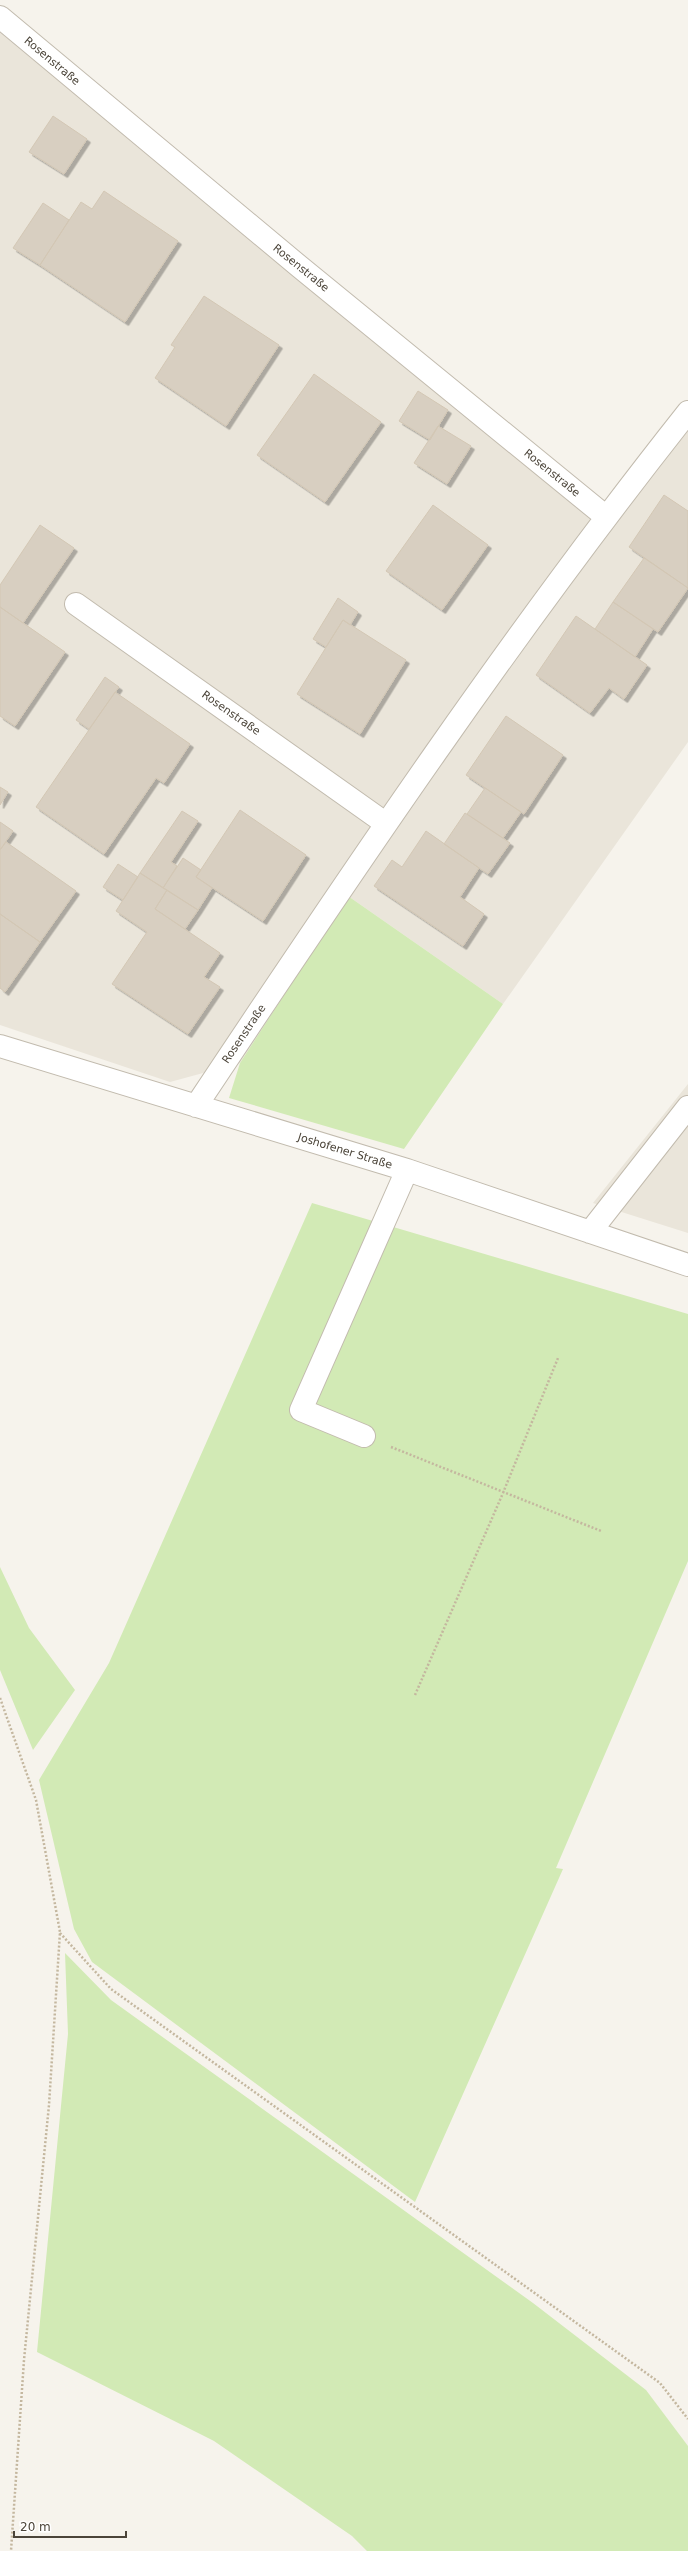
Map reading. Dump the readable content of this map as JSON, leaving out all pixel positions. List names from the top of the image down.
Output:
{
  "streets": {
    "street": ["Rosenstraße", "Joshofener Straße"]
  },
  "crossings": [
    ["Rosenstraße", "Joshofener Straße"]
  ],
  "scale_bar": "20 m"
}
